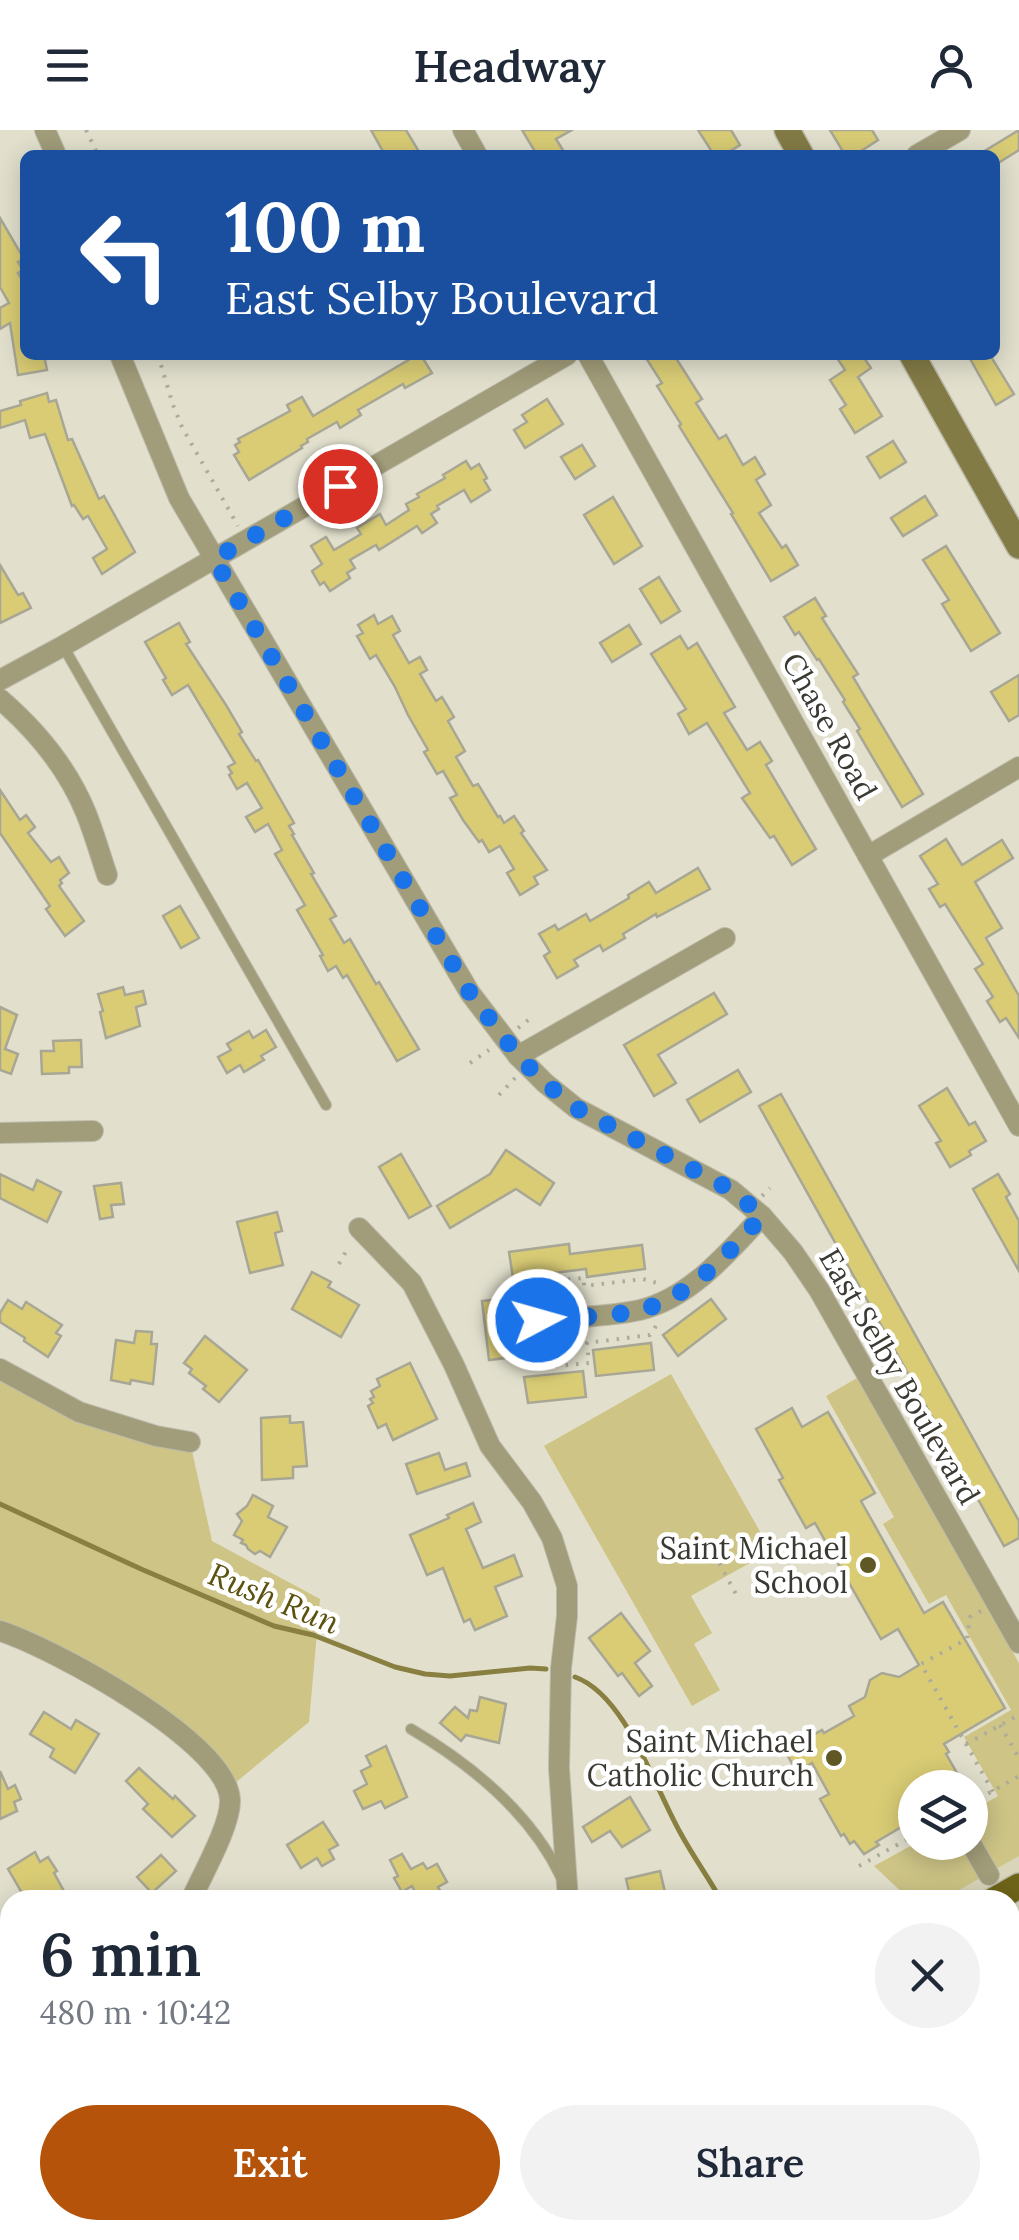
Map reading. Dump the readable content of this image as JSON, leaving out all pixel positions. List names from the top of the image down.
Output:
{
  "streets": {
    "street": ["Chase Road", "East Selby Boulevard"]
  },
  "water": ["Rush Run"],
  "places": ["Saint Michael School", "Saint Michael Catholic Church"],
  "page": {
    "header": "Headway",
    "turn": ["100 m", "East Selby Boulevard"],
    "heading": ["6 min", "480 m · 10:42"],
    "buttons": ["Exit", "Share"]
  }
}
